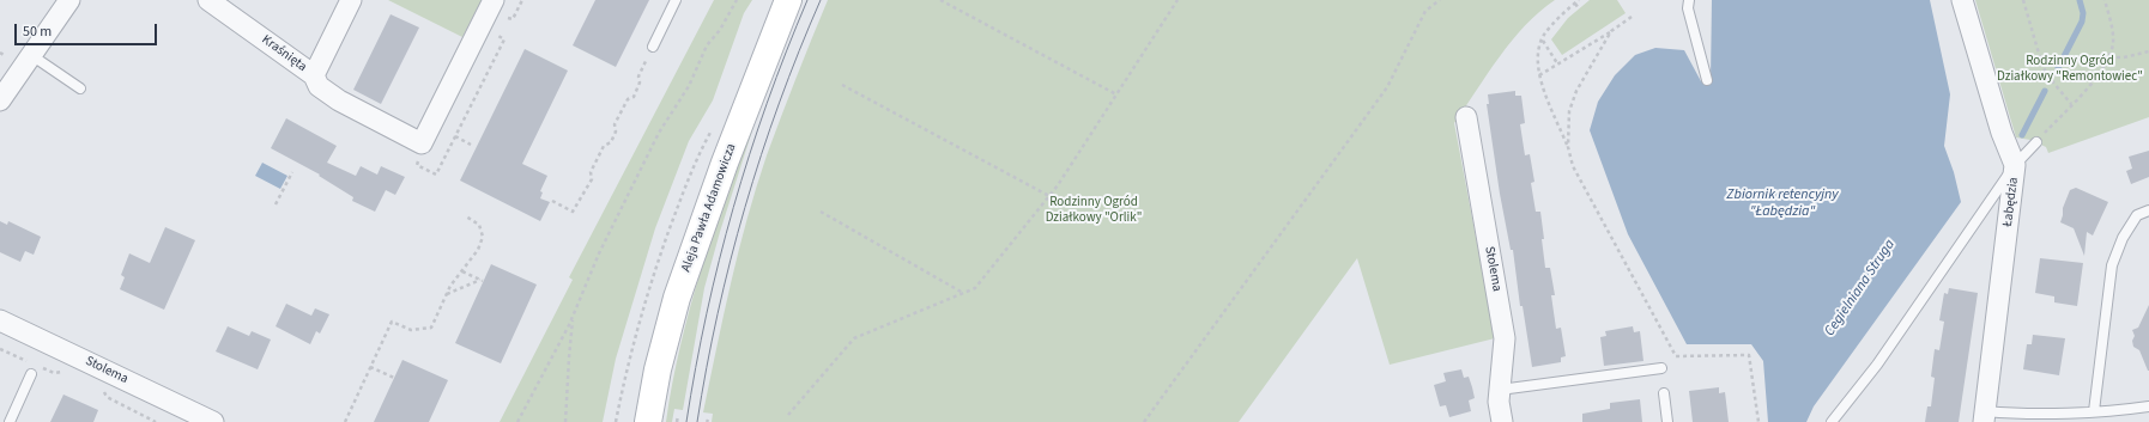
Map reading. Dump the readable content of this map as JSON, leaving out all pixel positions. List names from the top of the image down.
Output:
{
  "streets": {
    "main road": ["Aleja Pawła Adamowicza"],
    "street": ["Kraśnięta", "Łabędzia", "Stolema"]
  },
  "water": ["Zbiornik retencyjny \"Łabędzia\"", "Cegielniana Struga"],
  "parks": ["Rodzinny Ogród Działkowy \"Remontowiec\"", "Rodzinny Ogród Działkowy \"Orlik\""],
  "scale_bar": "50 m"
}
